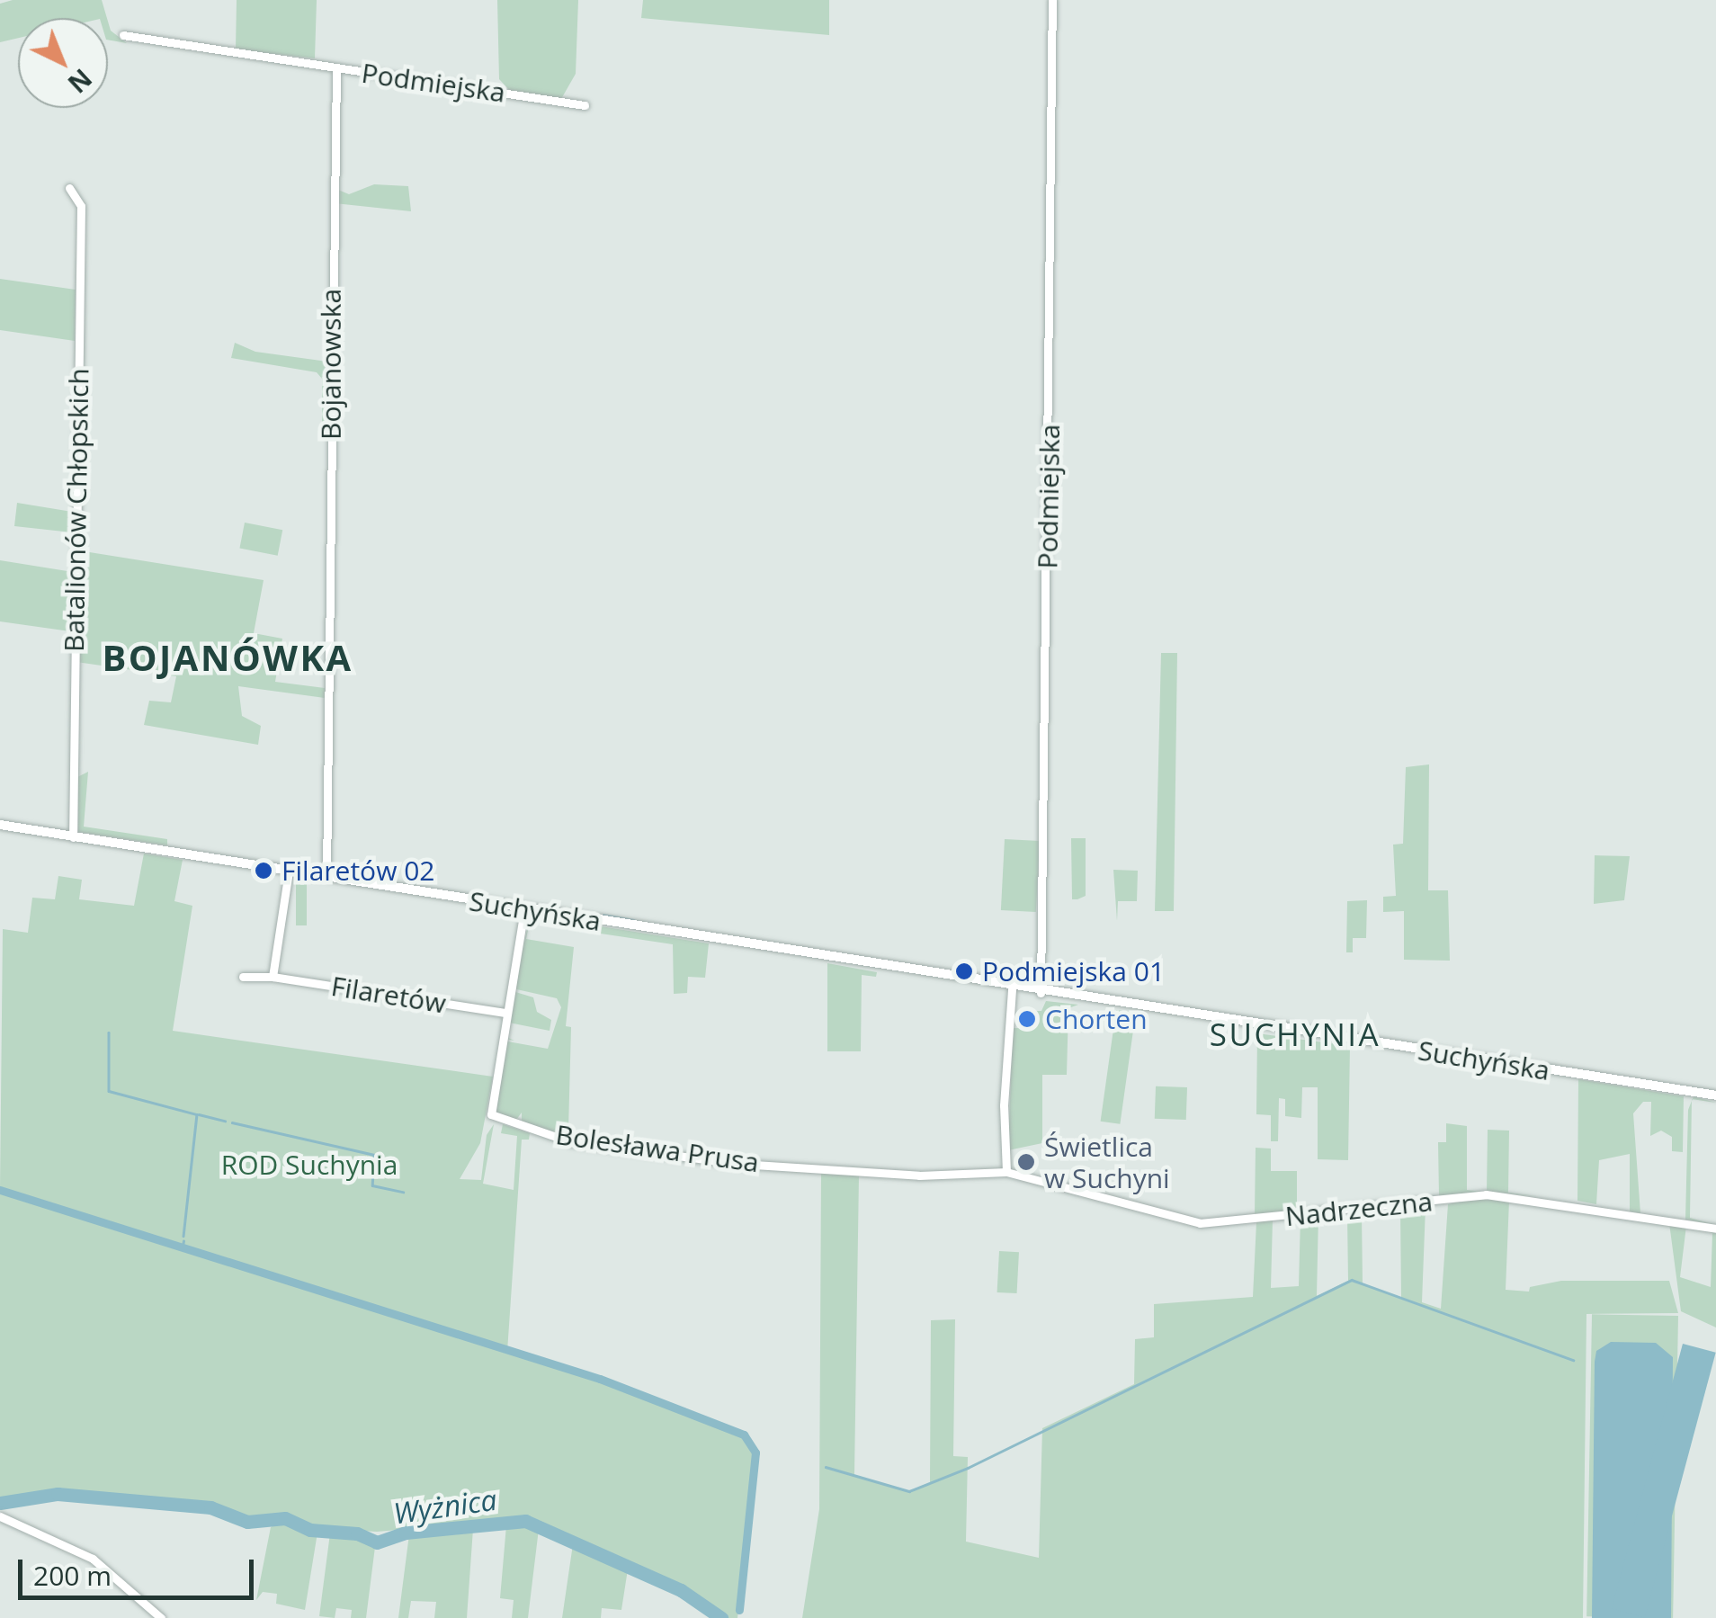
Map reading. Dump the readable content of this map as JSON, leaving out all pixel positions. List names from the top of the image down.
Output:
{
  "streets": {
    "street": [
      "Podmiejska",
      "Bojanowska",
      "Batalionów Chłopskich",
      "Suchyńska",
      "Filaretów",
      "Bolesława Prusa",
      "Nadrzeczna"
    ]
  },
  "crossings": [
    ["Podmiejska", "Bojanowska"],
    ["Podmiejska", "Suchyńska"],
    ["Bojanowska", "Suchyńska"],
    ["Batalionów Chłopskich", "Suchyńska"],
    ["Suchyńska", "Bolesława Prusa"],
    ["Filaretów", "Bolesława Prusa"],
    ["Bolesława Prusa", "Nadrzeczna"]
  ],
  "districts": ["BOJANÓWKA", "SUCHYNIA"],
  "water": ["Wyżnica"],
  "parks": ["ROD Suchynia"],
  "places": [
    "Filaretów 02",
    "Podmiejska 01",
    "Chorten",
    "Świetlica w Suchyni"
  ],
  "scale_bar": "200 m",
  "north": "bottom right"
}
